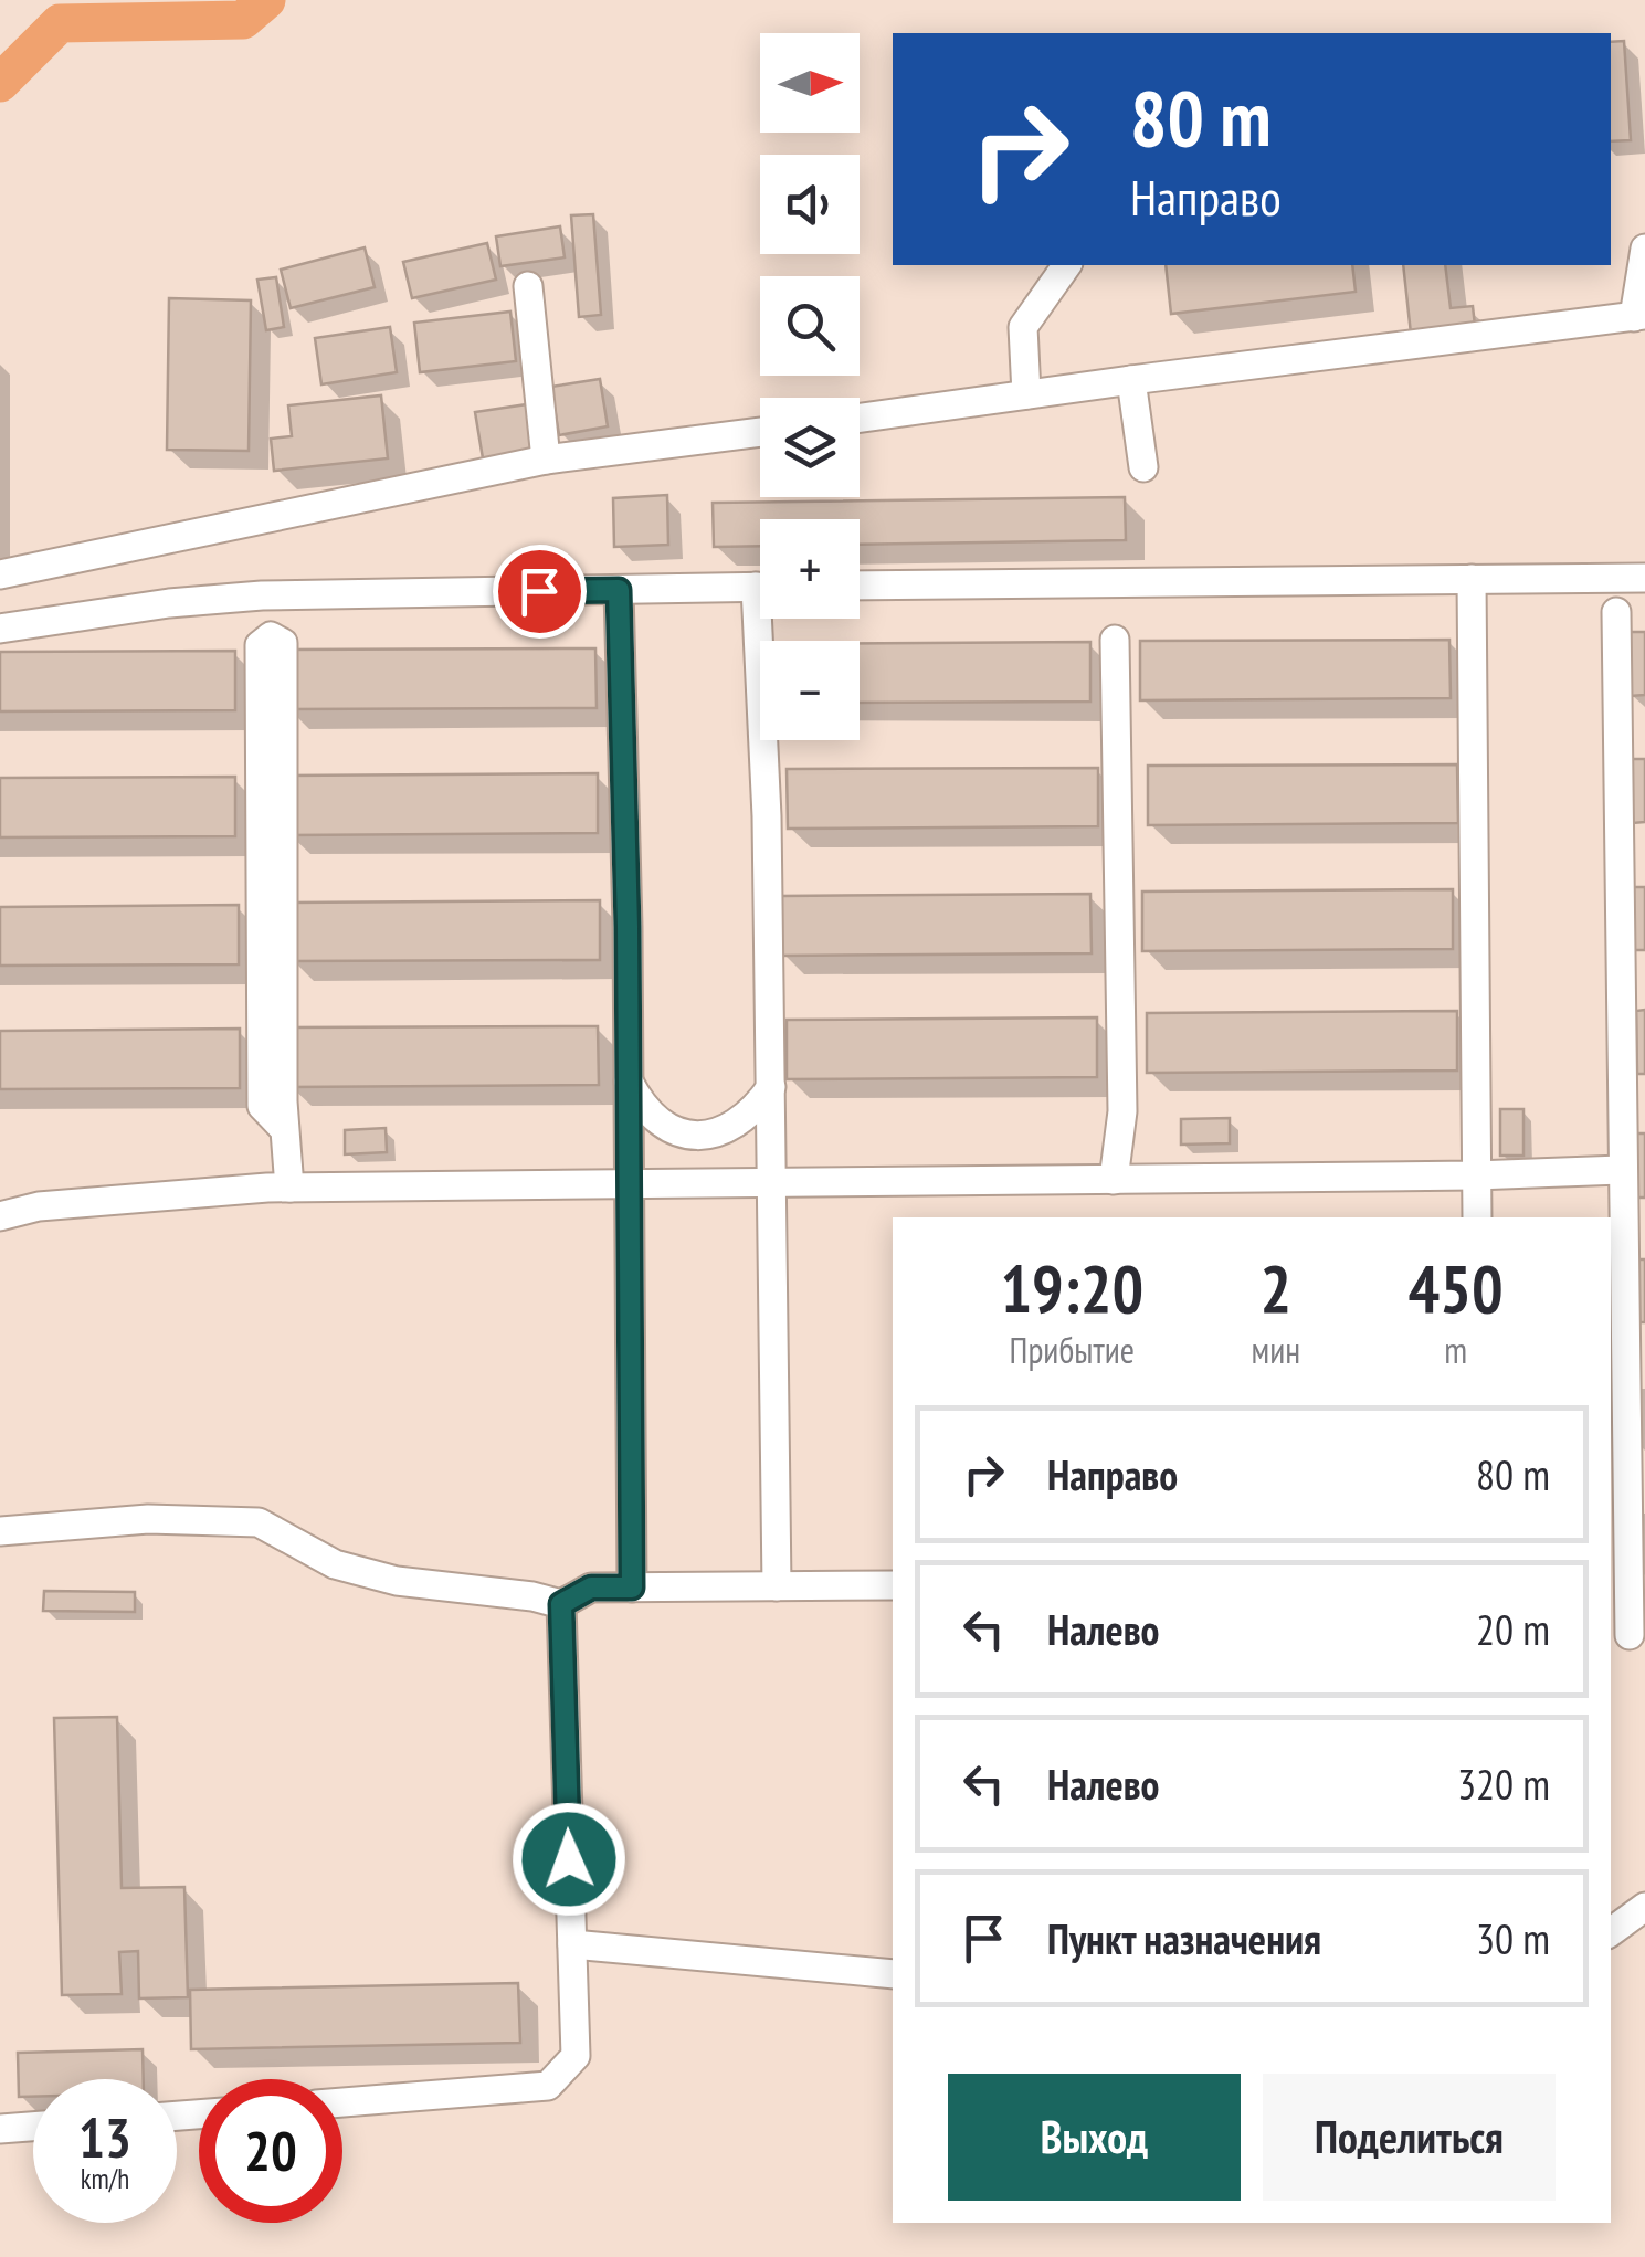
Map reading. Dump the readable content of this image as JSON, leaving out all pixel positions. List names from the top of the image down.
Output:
{
  "north": "right",
  "page": {
    "map_buttons": ["+", "−"],
    "turn": ["80 m", "Направо"],
    "eta": [
      "19:20",
      "Прибытие",
      "2",
      "мин",
      "450",
      "m"
    ],
    "list": [
      {
        "name": "Направо",
        "value": "80 m"
      },
      {
        "name": "Налево",
        "value": "20 m"
      },
      {
        "name": "Налево",
        "value": "320 m"
      },
      {
        "name": "Пункт назначения",
        "value": "30 m"
      }
    ],
    "buttons": ["Выход", "Поделиться"],
    "speed": "13 km/h",
    "limit": "20"
  }
}
